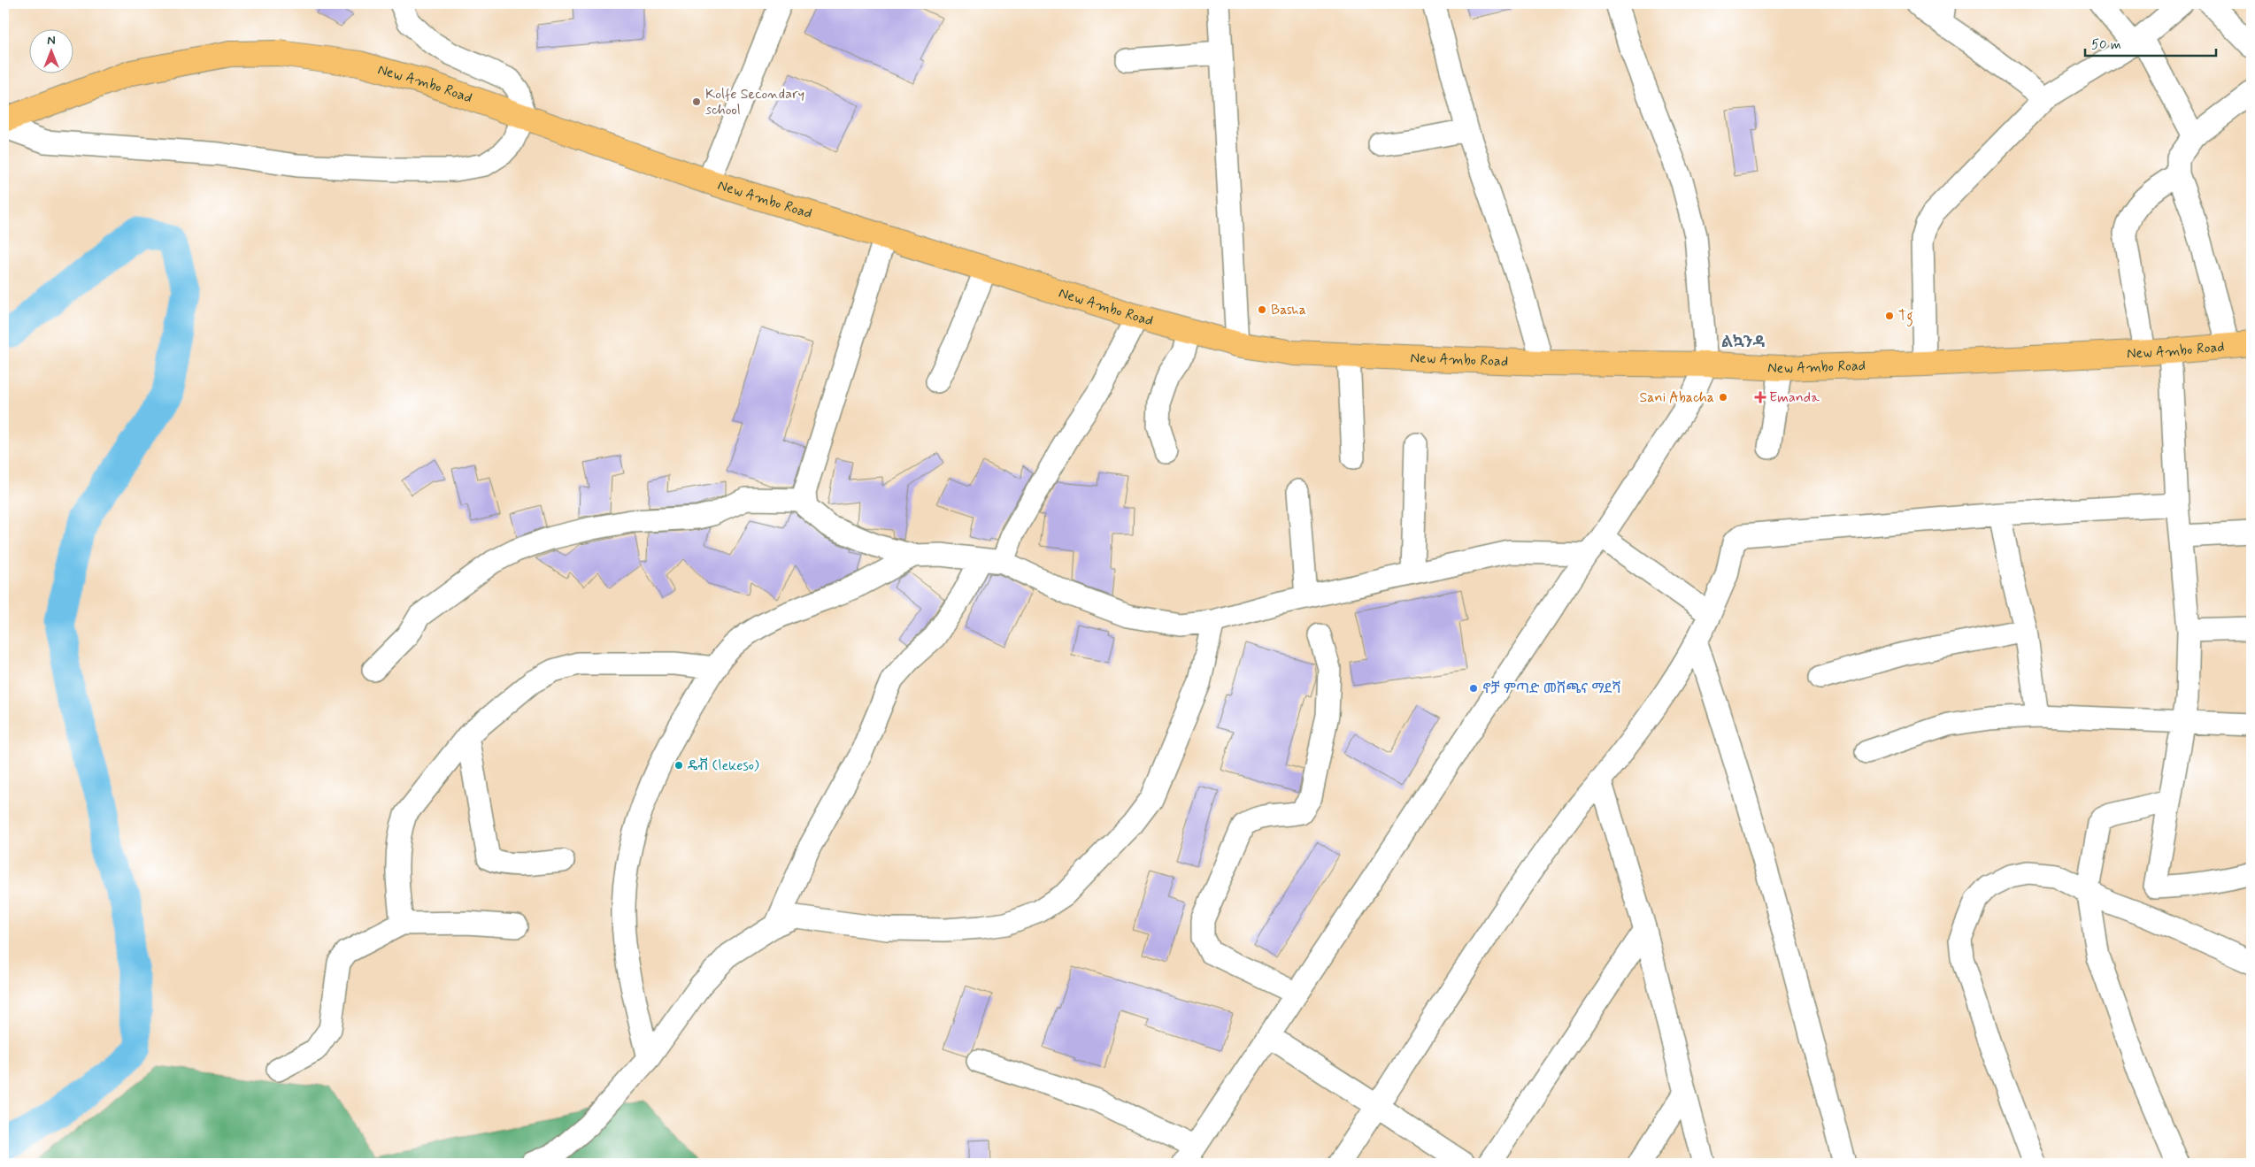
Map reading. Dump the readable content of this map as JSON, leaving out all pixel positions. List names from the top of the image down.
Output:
{
  "streets": {
    "main road": ["New Ambo Road"]
  },
  "districts": ["ልኳንዳ"],
  "places": {
    "other": [
      "Kolfe Secondary school",
      "Basha",
      "Tg",
      "Sani Abacha",
      "ኖቻ ምጣድ መሸጫና ማደሻ",
      "ዴቭ (lekeso)"
    ],
    "health": ["Emanda"]
  },
  "scale_bar": "50 m",
  "north": "top"
}
